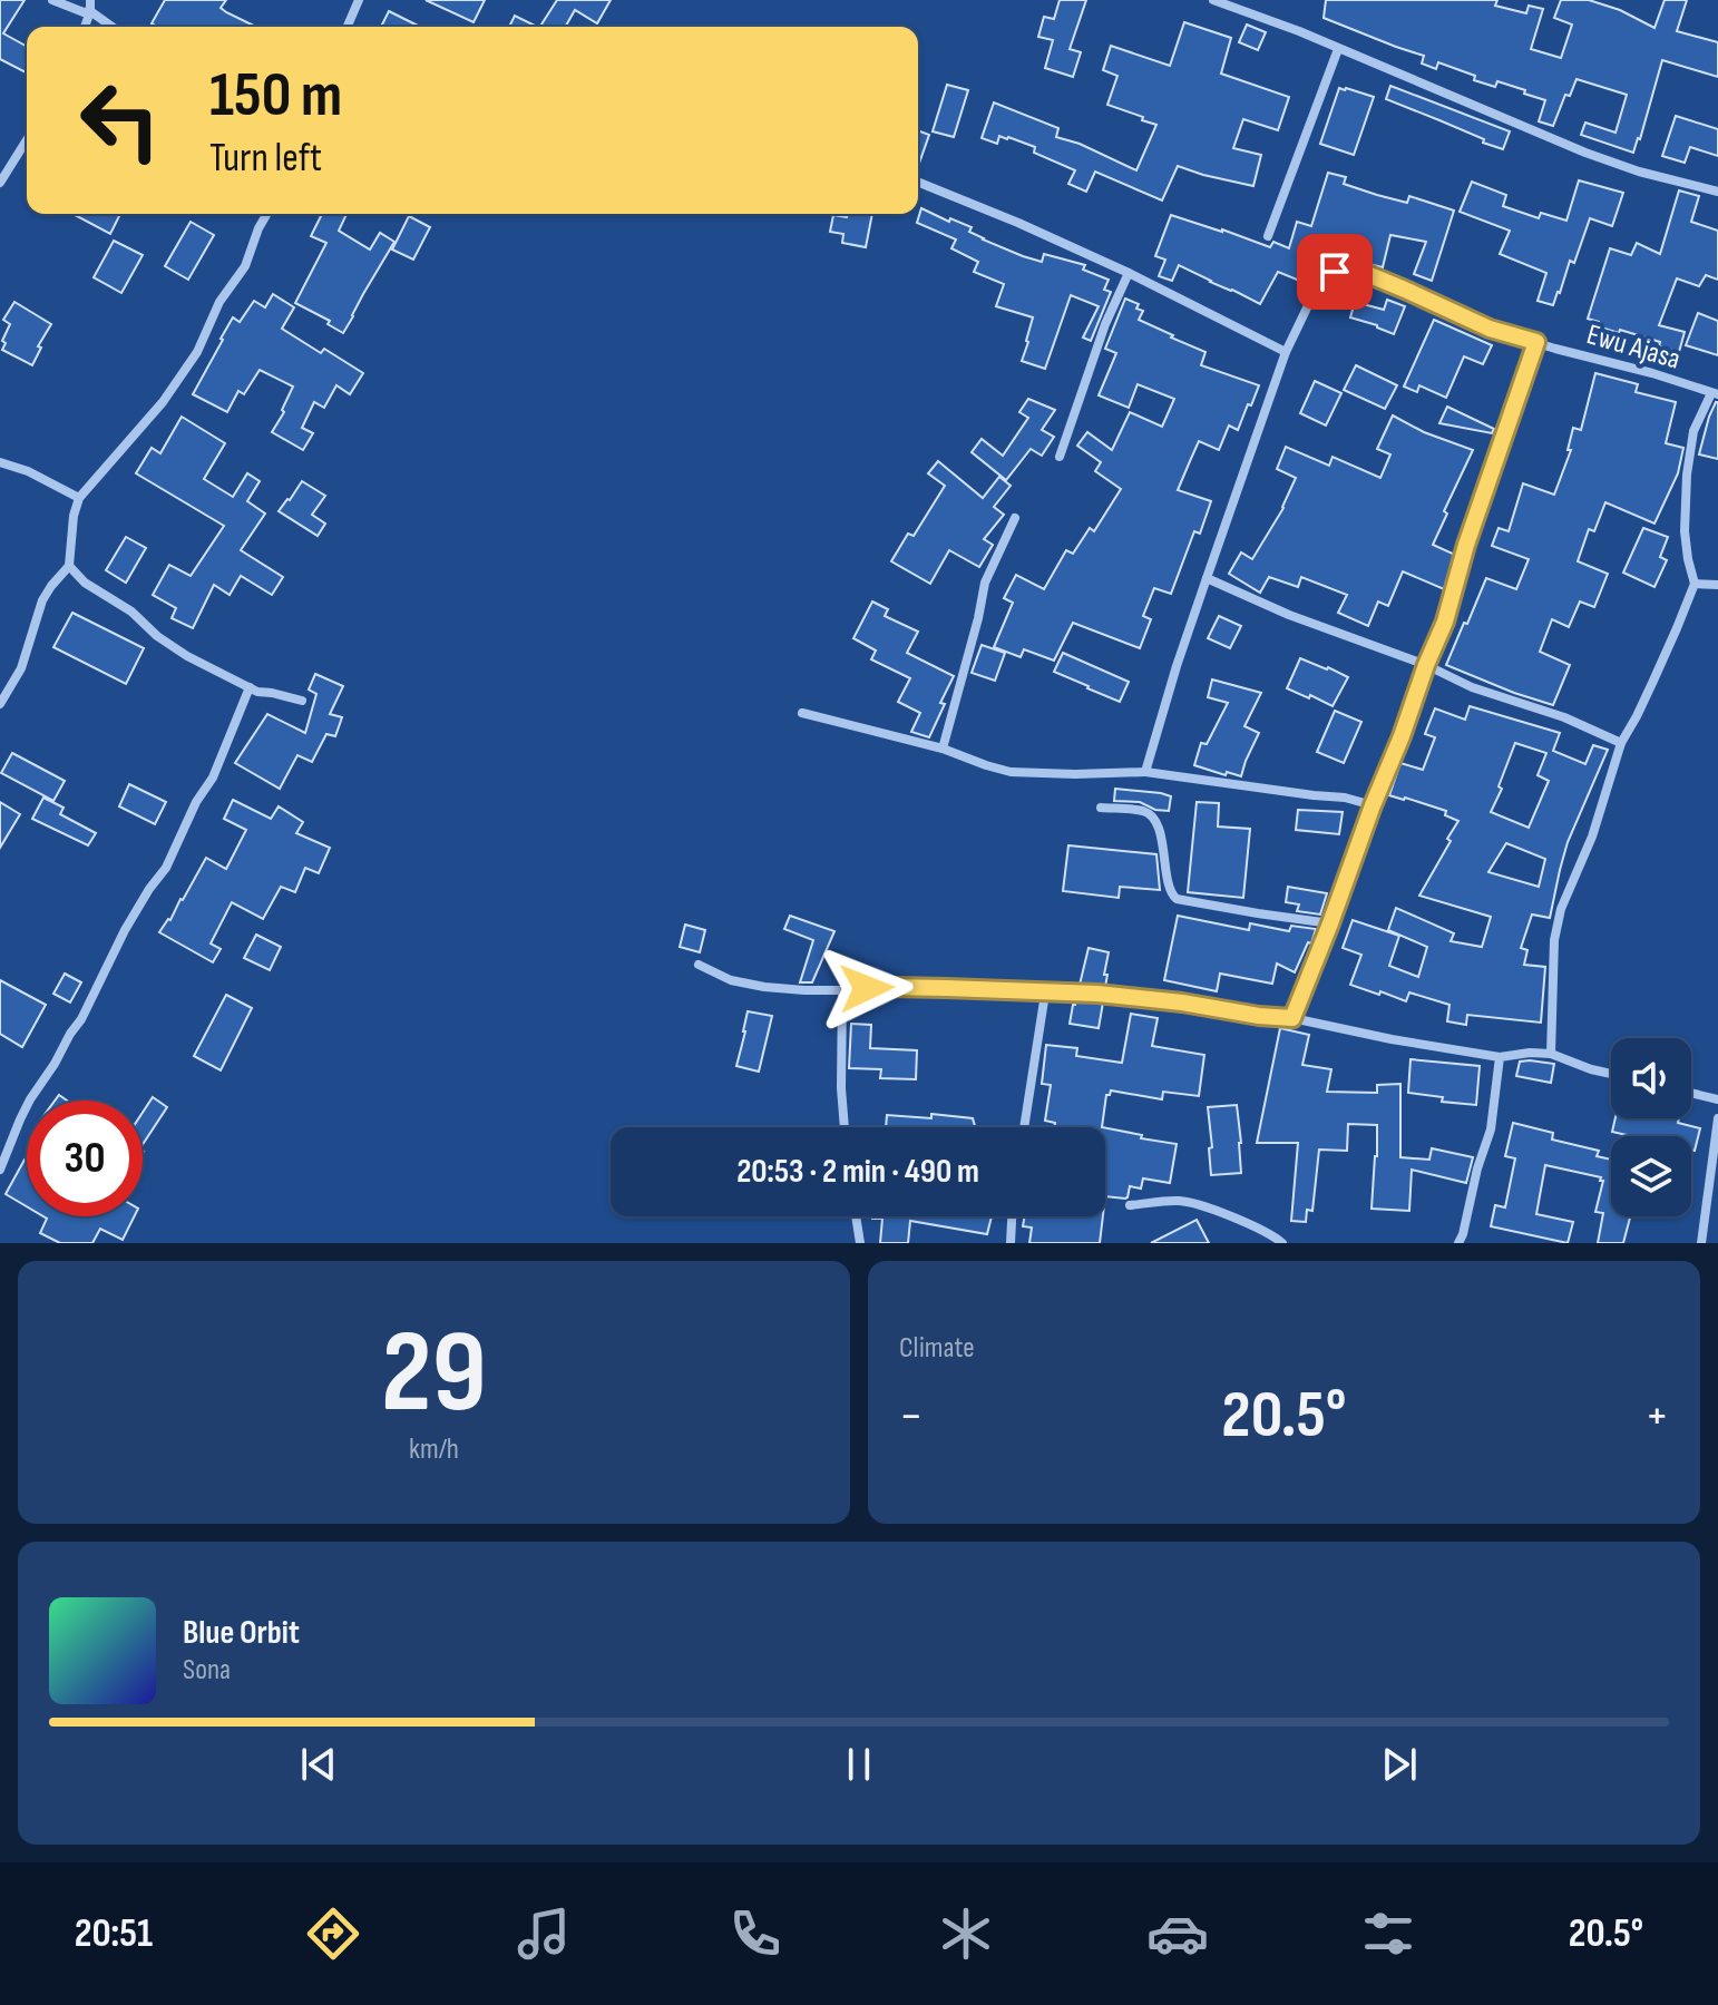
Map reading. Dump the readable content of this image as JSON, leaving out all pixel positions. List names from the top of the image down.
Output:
{
  "streets": {
    "street": ["Ewu Ajasa"]
  },
  "page": {
    "turn": ["150 m", "Turn left"],
    "limit": "30",
    "trip": "20:53 · 2 min · 490 m",
    "tile": [
      ["29", "km/h"],
      "Climate"
    ],
    "heat": ["−", "20.5°", "+"],
    "song": ["Blue Orbit", "Sona"],
    "tabs": ["20:51", "20.5°"]
  }
}
